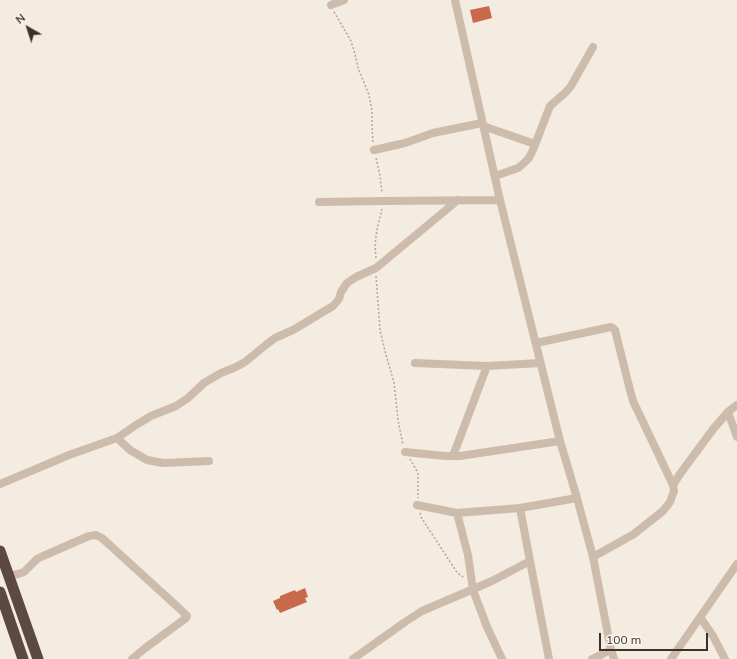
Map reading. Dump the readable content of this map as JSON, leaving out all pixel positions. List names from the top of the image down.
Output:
{
  "scale_bar": "100 m",
  "north": "top left"
}
